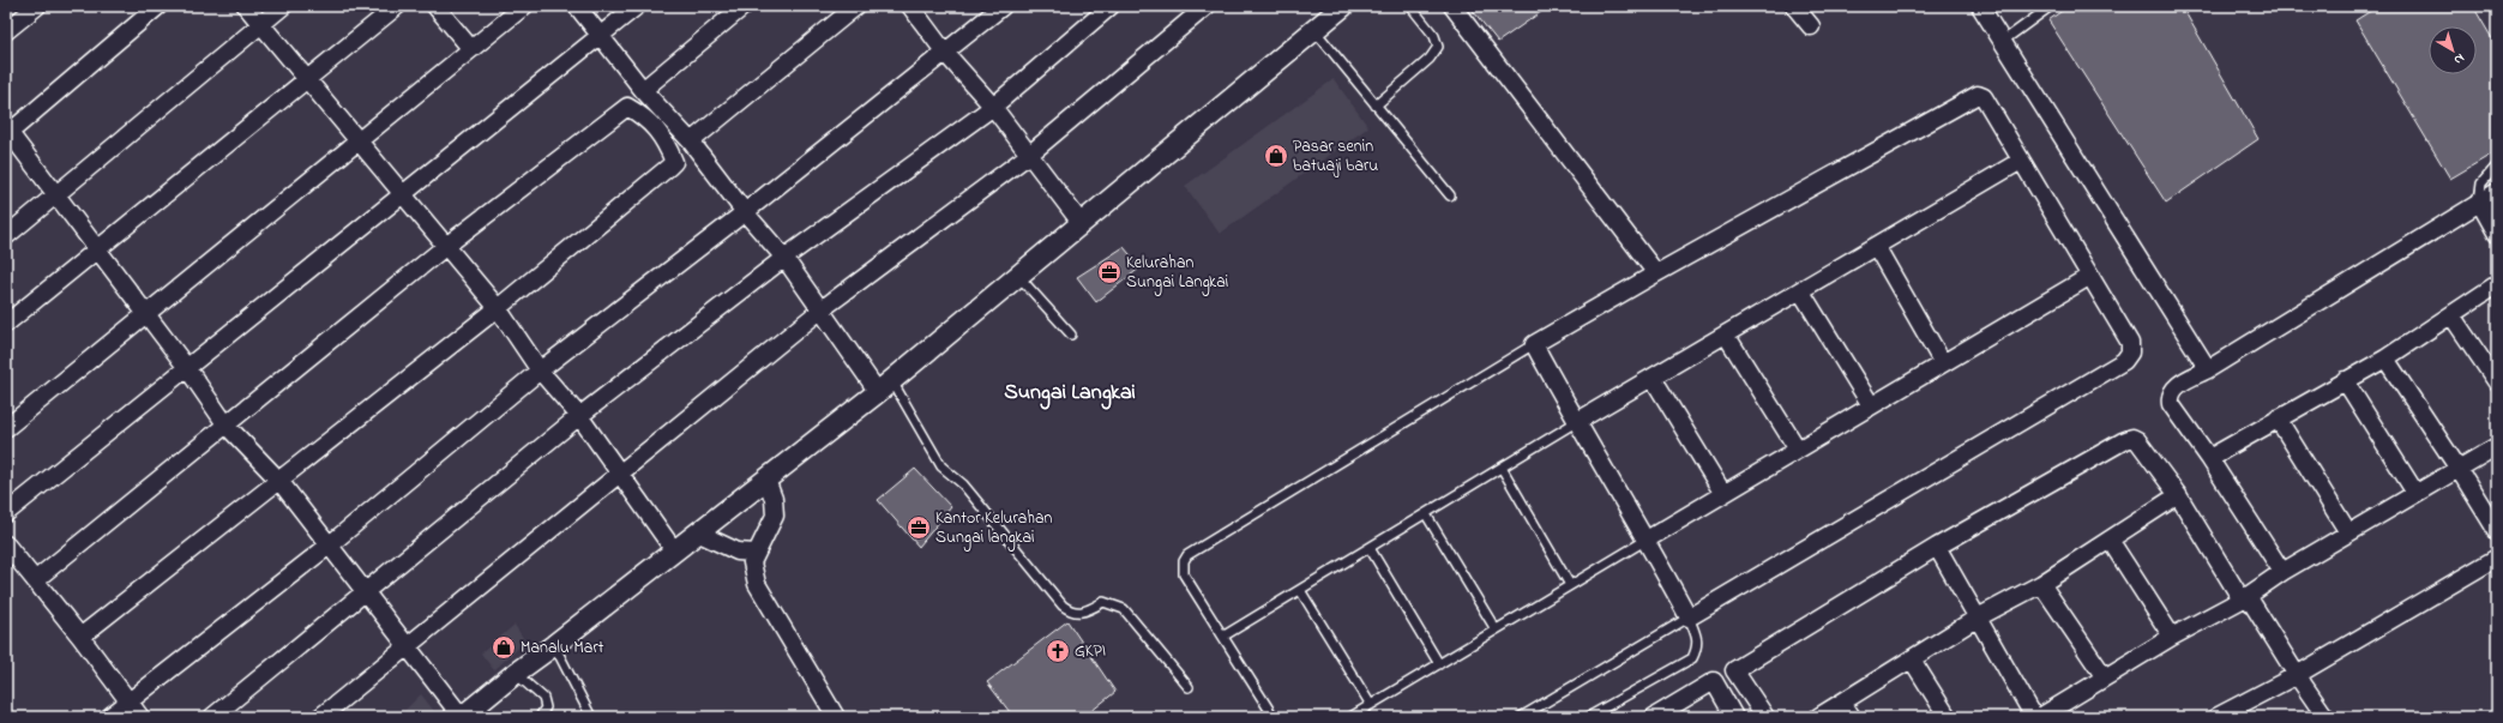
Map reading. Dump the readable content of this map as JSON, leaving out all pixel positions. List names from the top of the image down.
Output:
{
  "districts": ["Sungai Langkai"],
  "places": {
    "shop": ["Pasar senin batuaji baru", "Manalu Mart"],
    "office": ["Kelurahan Sungai Langkai", "Kantor Kelurahan Sungai langkai"],
    "church": ["GKPI"]
  },
  "north": "bottom right"
}
